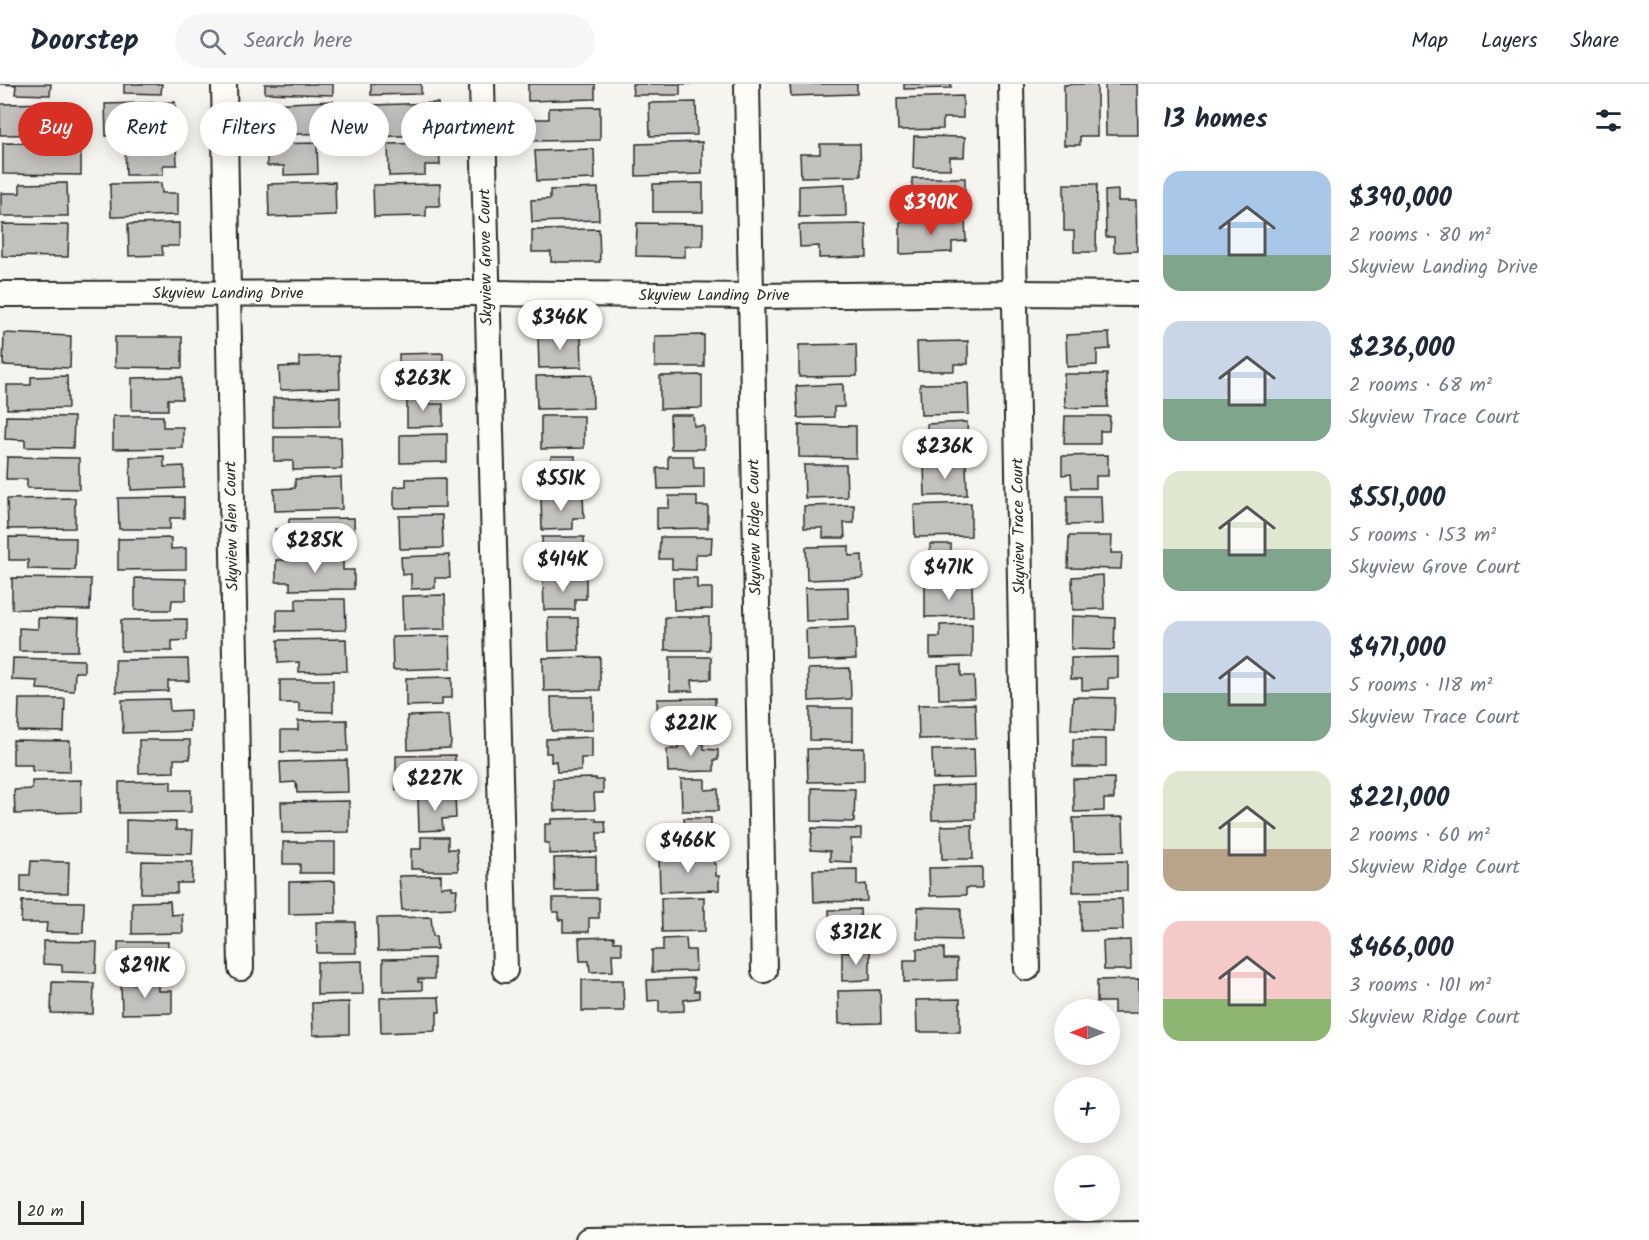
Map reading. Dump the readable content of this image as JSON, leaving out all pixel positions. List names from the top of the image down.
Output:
{
  "streets": {
    "street": [
      "Skyview Grove Court",
      "Skyview Landing Drive",
      "Skyview Glen Court",
      "Skyview Trace Court",
      "Skyview Ridge Court"
    ]
  },
  "crossings": [
    ["Skyview Grove Court", "Skyview Landing Drive"],
    ["Skyview Landing Drive", "Skyview Glen Court"],
    ["Skyview Landing Drive", "Skyview Trace Court"],
    ["Skyview Landing Drive", "Skyview Ridge Court"]
  ],
  "scale_bar": "20 m",
  "north": "left",
  "page": {
    "header": "Doorstep",
    "search": "Search here",
    "nav": ["Map", "Layers", "Share"],
    "heading": "13 homes",
    "chip": [
      "Buy",
      "Rent",
      "Filters",
      "New",
      "Apartment"
    ],
    "list": [
      {
        "name": "$390,000",
        "note": "2 rooms · 80 m² · Skyview Landing Drive"
      },
      {
        "name": "$236,000",
        "note": "2 rooms · 68 m² · Skyview Trace Court"
      },
      {
        "name": "$551,000",
        "note": "5 rooms · 153 m² · Skyview Grove Court"
      },
      {
        "name": "$471,000",
        "note": "5 rooms · 118 m² · Skyview Trace Court"
      },
      {
        "name": "$221,000",
        "note": "2 rooms · 60 m² · Skyview Ridge Court"
      },
      {
        "name": "$466,000",
        "note": "3 rooms · 101 m² · Skyview Ridge Court"
      }
    ],
    "price": [
      "$390K",
      "$346K",
      "$263K",
      "$236K",
      "$551K",
      "$285K",
      "$414K",
      "$471K",
      "$221K",
      "$227K",
      "$466K",
      "$312K",
      "$291K"
    ],
    "map_buttons": ["+", "−"],
    "scale": "20 m"
  }
}
